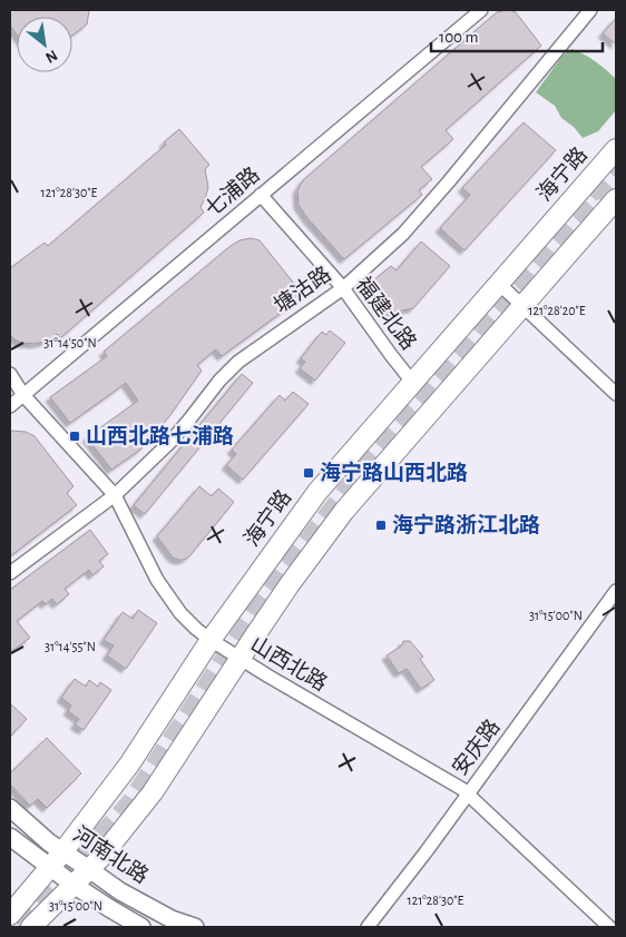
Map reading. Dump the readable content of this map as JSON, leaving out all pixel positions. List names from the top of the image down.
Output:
{
  "streets": {
    "main road": ["海宁路", "河南北路"],
    "street": [
      "七浦路",
      "塘沽路",
      "福建北路",
      "山西北路",
      "安庆路"
    ]
  },
  "crossings": [
    ["海宁路", "福建北路"],
    ["海宁路", "山西北路"],
    ["海宁路", "河南北路"],
    ["七浦路", "福建北路"],
    ["七浦路", "山西北路"],
    ["塘沽路", "福建北路"],
    ["塘沽路", "山西北路"],
    ["山西北路", "安庆路"]
  ],
  "places": {
    "transit": ["山西北路七浦路", "海宁路山西北路", "海宁路浙江北路"]
  },
  "scale_bar": "100 m",
  "north": "bottom right",
  "coordinates": [
    "121°28'30\"E",
    "121°28'20\"E",
    "31°14'50\"N",
    "31°15'00\"N",
    "31°14'55\"N"
  ]
}
